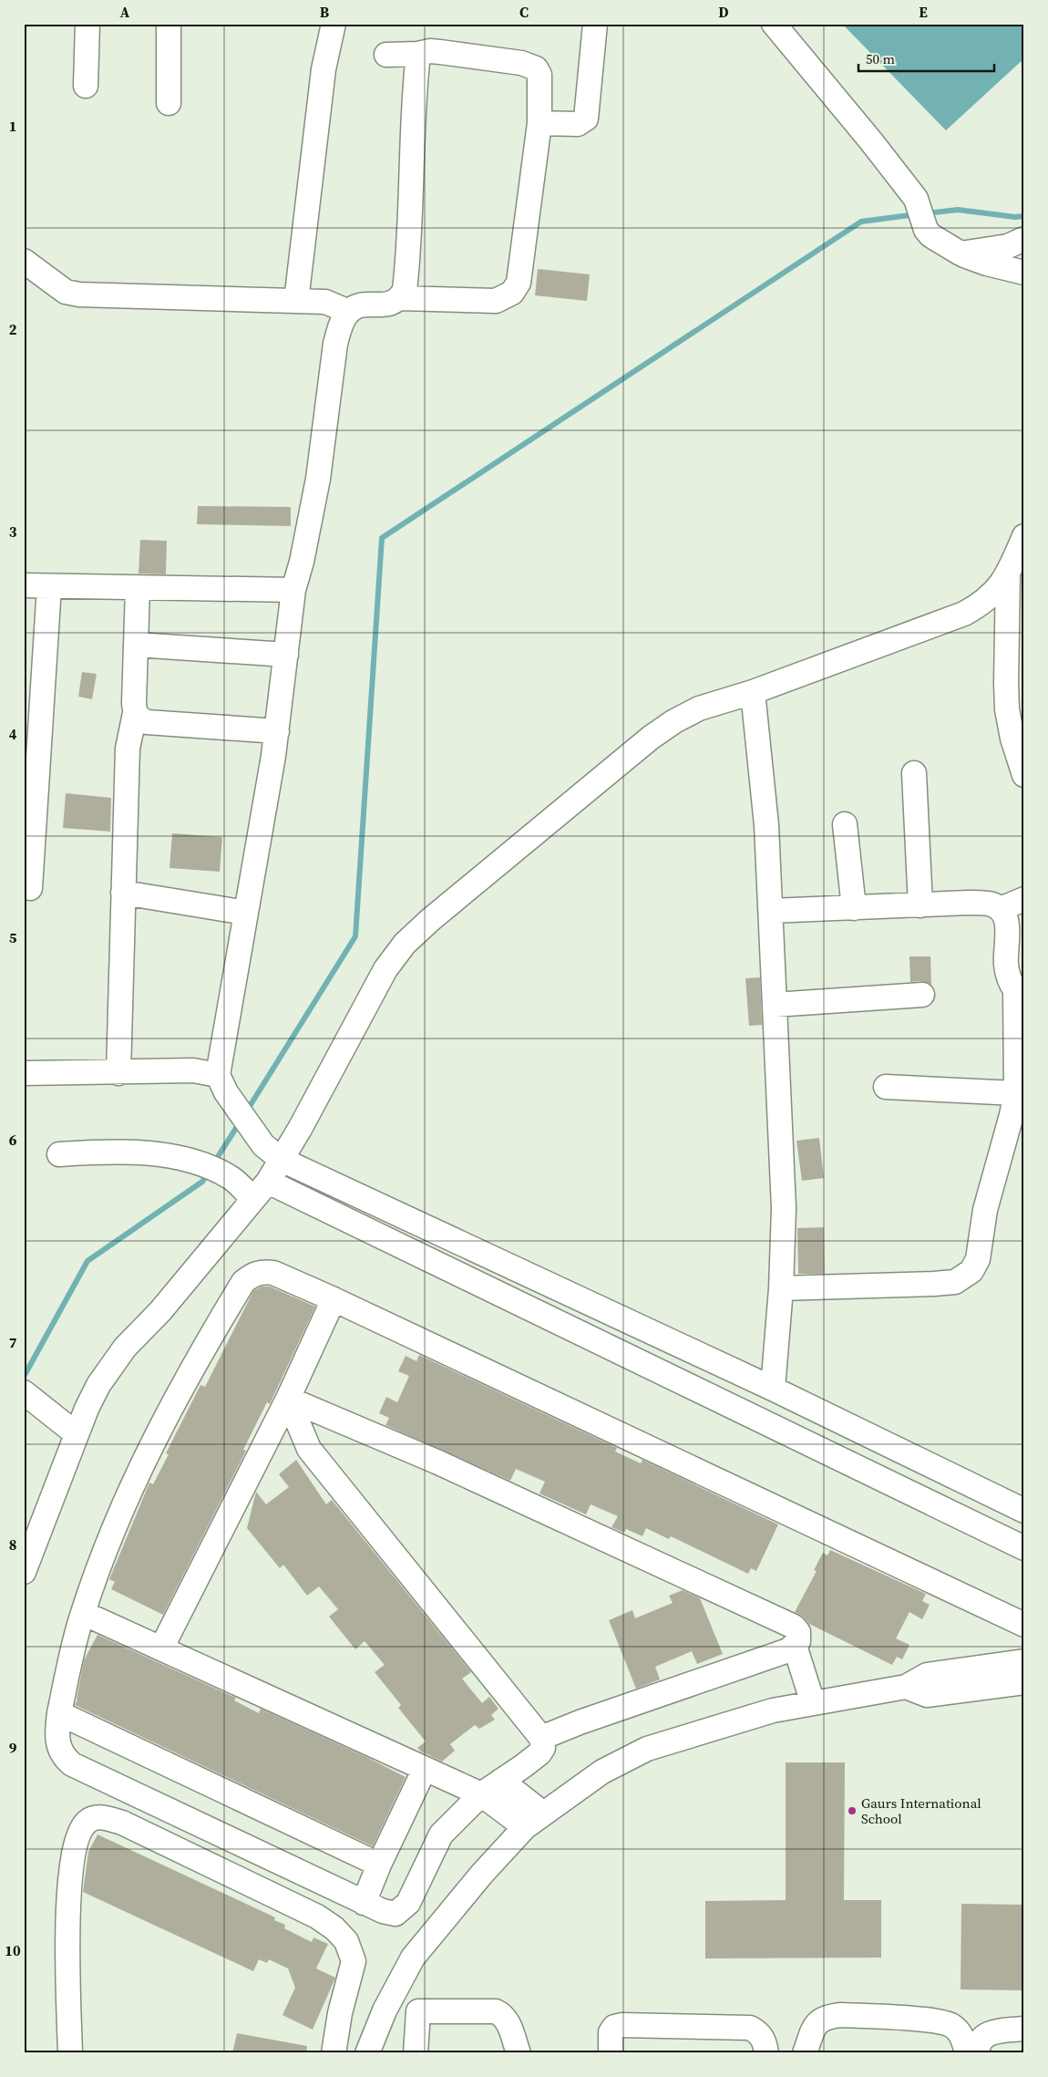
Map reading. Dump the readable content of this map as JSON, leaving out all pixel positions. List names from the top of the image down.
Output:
{
  "places": ["Gaurs International School"],
  "scale_bar": "50 m",
  "grid": {
    "columns": [
      "A",
      "B",
      "C",
      "D",
      "E"
    ],
    "rows": [
      "1",
      "2",
      "3",
      "4",
      "5",
      "6",
      "7",
      "8",
      "9",
      "10"
    ]
  }
}
